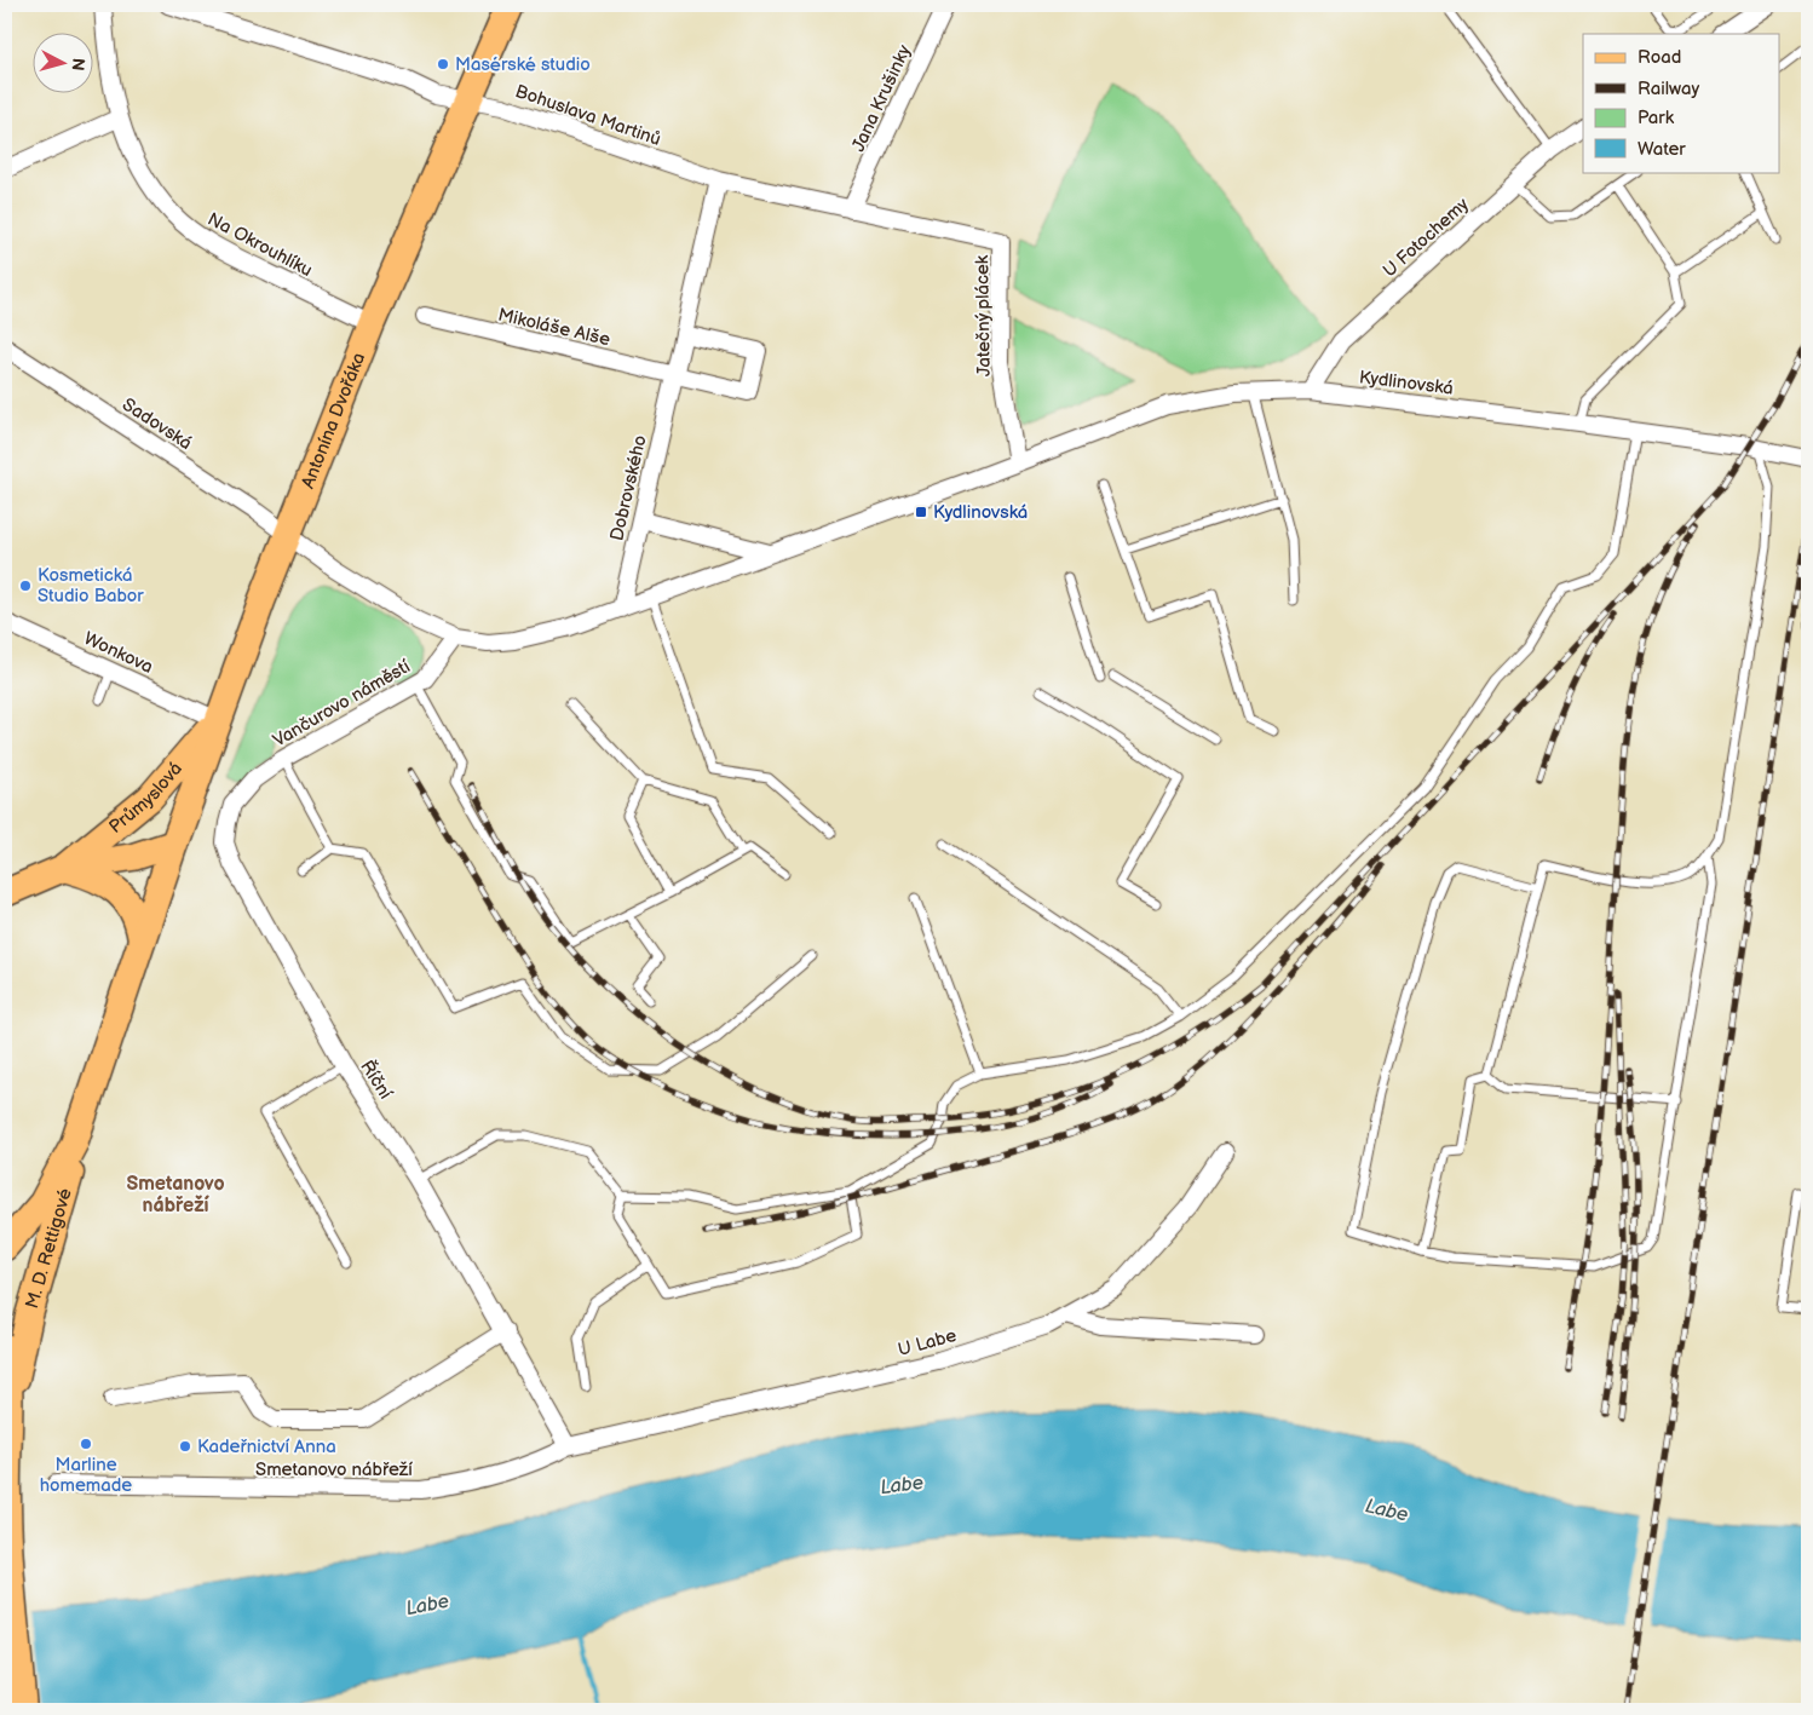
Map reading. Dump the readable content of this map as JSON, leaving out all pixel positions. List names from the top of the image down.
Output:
{
  "streets": {
    "main road": ["Antonína Dvořáka", "Průmyslová", "M. D. Rettigové"],
    "street": [
      "Jana Krušinky",
      "Bohuslava Martinů",
      "U Fotochemy",
      "Na Okrouhlíku",
      "Jatečný plácek",
      "Mikoláše Alše",
      "Kydlinovská",
      "Sadovská",
      "Dobrovského",
      "Wonkova",
      "Vančurovo náměstí",
      "Říční",
      "U Labe",
      "Smetanovo nábřeží"
    ]
  },
  "crossings": [
    ["Jana Krušinky", "Bohuslava Martinů"],
    ["Bohuslava Martinů", "Jatečný plácek"],
    ["Bohuslava Martinů", "Antonína Dvořáka"],
    ["Bohuslava Martinů", "Dobrovského"],
    ["U Fotochemy", "Kydlinovská"],
    ["Na Okrouhlíku", "Antonína Dvořáka"],
    ["Jatečný plácek", "Kydlinovská"],
    ["Mikoláše Alše", "Dobrovského"],
    ["Kydlinovská", "Dobrovského"],
    ["Kydlinovská", "Vančurovo náměstí"],
    ["Antonína Dvořáka", "Sadovská"],
    ["Antonína Dvořáka", "Wonkova"],
    ["Antonína Dvořáka", "Průmyslová"],
    ["Antonína Dvořáka", "M. D. Rettigové"],
    ["Wonkova", "Průmyslová"],
    ["Vančurovo náměstí", "Říční"],
    ["Průmyslová", "M. D. Rettigové"],
    ["Říční", "U Labe"],
    ["Říční", "Smetanovo nábřeží"],
    ["U Labe", "Smetanovo nábřeží"]
  ],
  "districts": ["Smetanovo nábřeží"],
  "water": ["Labe"],
  "places": {
    "other": [
      "Masérské studio",
      "Kosmetická Studio Babor",
      "Marline homemade",
      "Kadeřnictví Anna"
    ],
    "transit": ["Kydlinovská"]
  },
  "legend": [
    "Road",
    "Railway",
    "Park",
    "Water"
  ],
  "north": "right"
}
